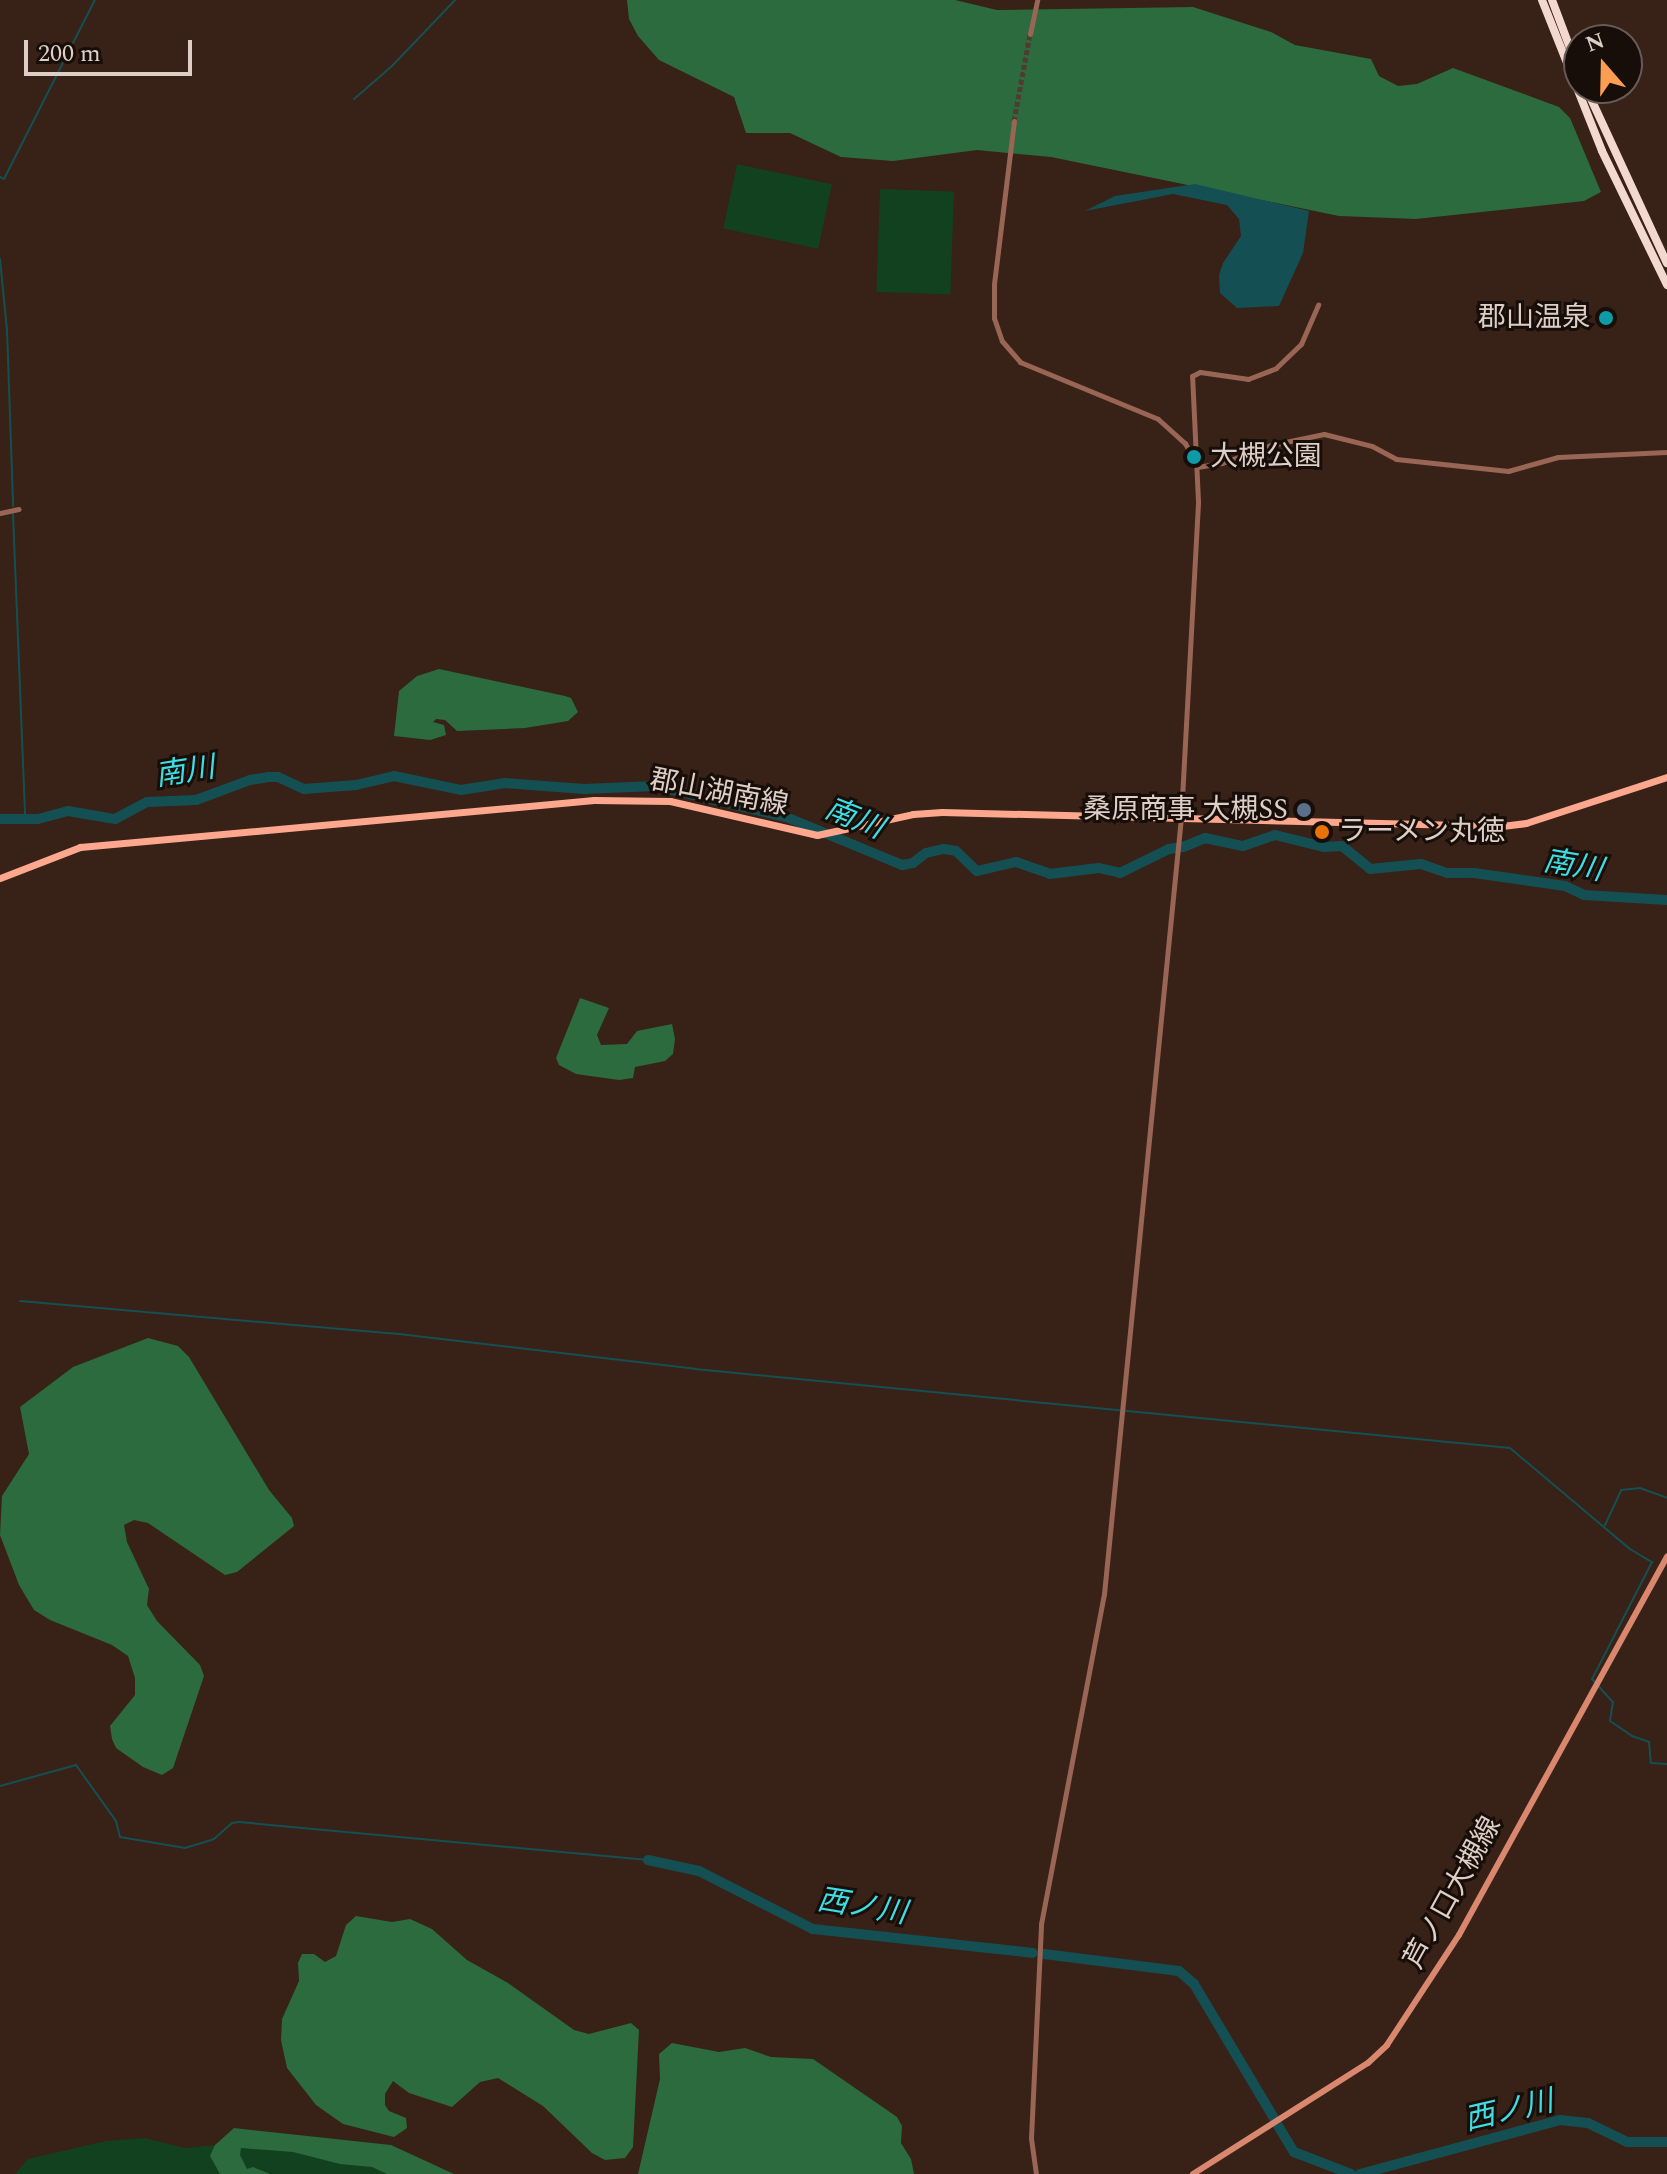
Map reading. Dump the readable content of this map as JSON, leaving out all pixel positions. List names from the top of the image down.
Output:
{
  "streets": {
    "main road": ["郡山湖南線", "芦ノ口大槻線"]
  },
  "water": ["南川", "西ノ川"],
  "places": [
    "郡山温泉",
    "大槻公園",
    "桑原商事 大槻SS",
    "ラーメン丸徳"
  ],
  "scale_bar": "200 m",
  "north": "top"
}
